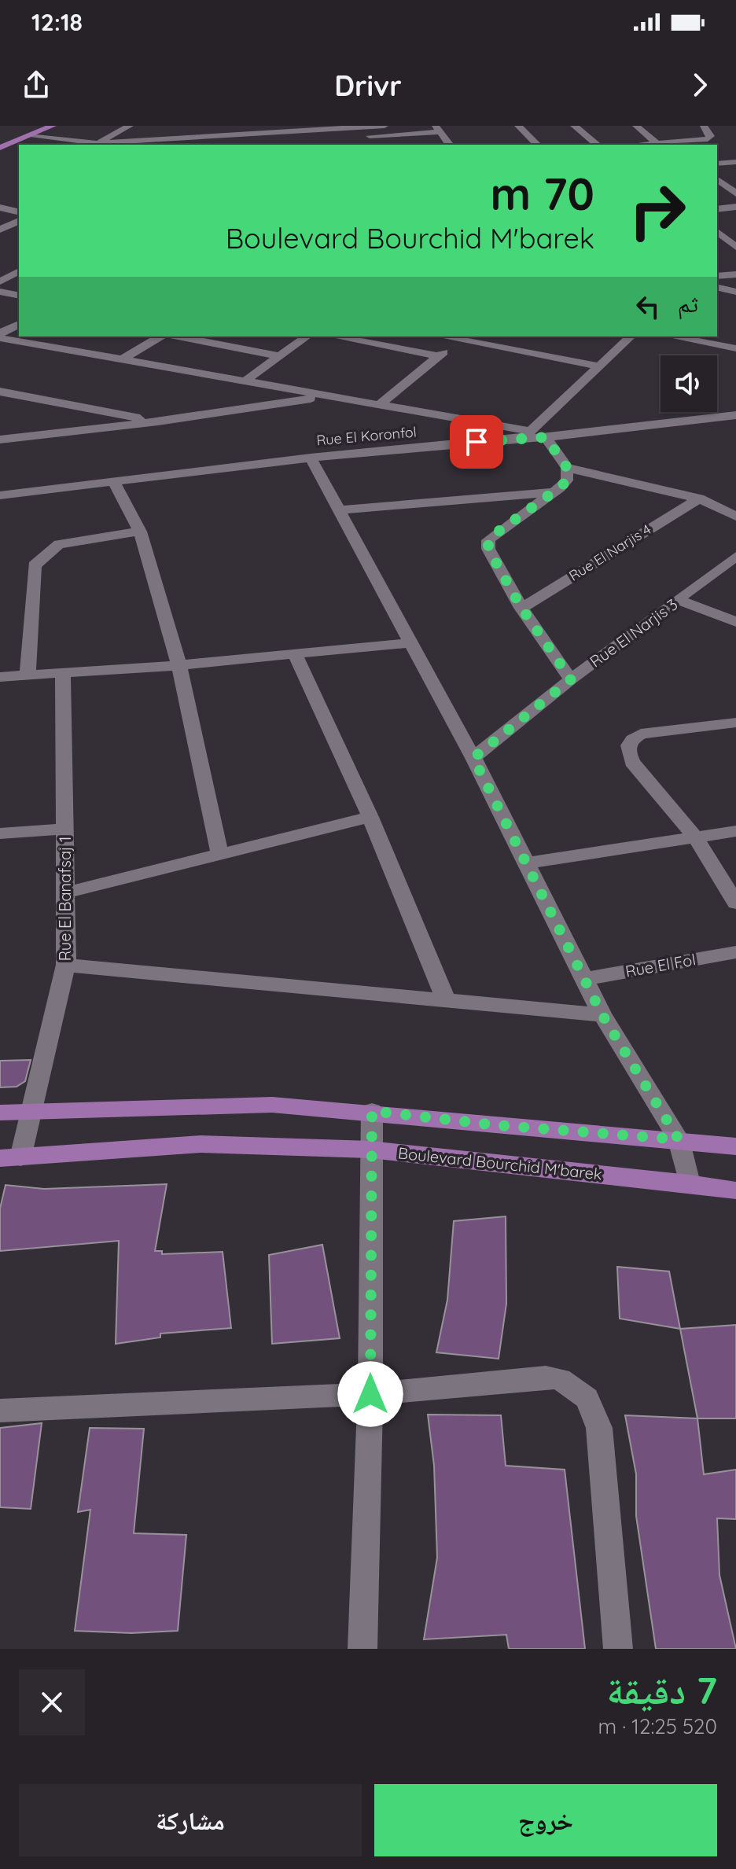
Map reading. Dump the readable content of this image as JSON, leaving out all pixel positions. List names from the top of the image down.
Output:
{
  "streets": {
    "main road": ["Boulevard Bourchid M'barek"],
    "street": [
      "Rue El Koronfol",
      "Rue El Narjis 4",
      "Rue El Narjis 3",
      "Rue El Banafsaj 1",
      "Rue El Fol"
    ]
  },
  "crossings": [
    ["Rue El Banafsaj 1", "Boulevard Bourchid M'barek"]
  ],
  "page": {
    "status": "12:18",
    "header": "Drivr",
    "turn": ["70 m", "Boulevard Bourchid M'barek"],
    "then": "ثم",
    "heading": ["7 دقيقة", "520 m · 12:25"],
    "buttons": ["خروج", "مشاركة"]
  }
}
